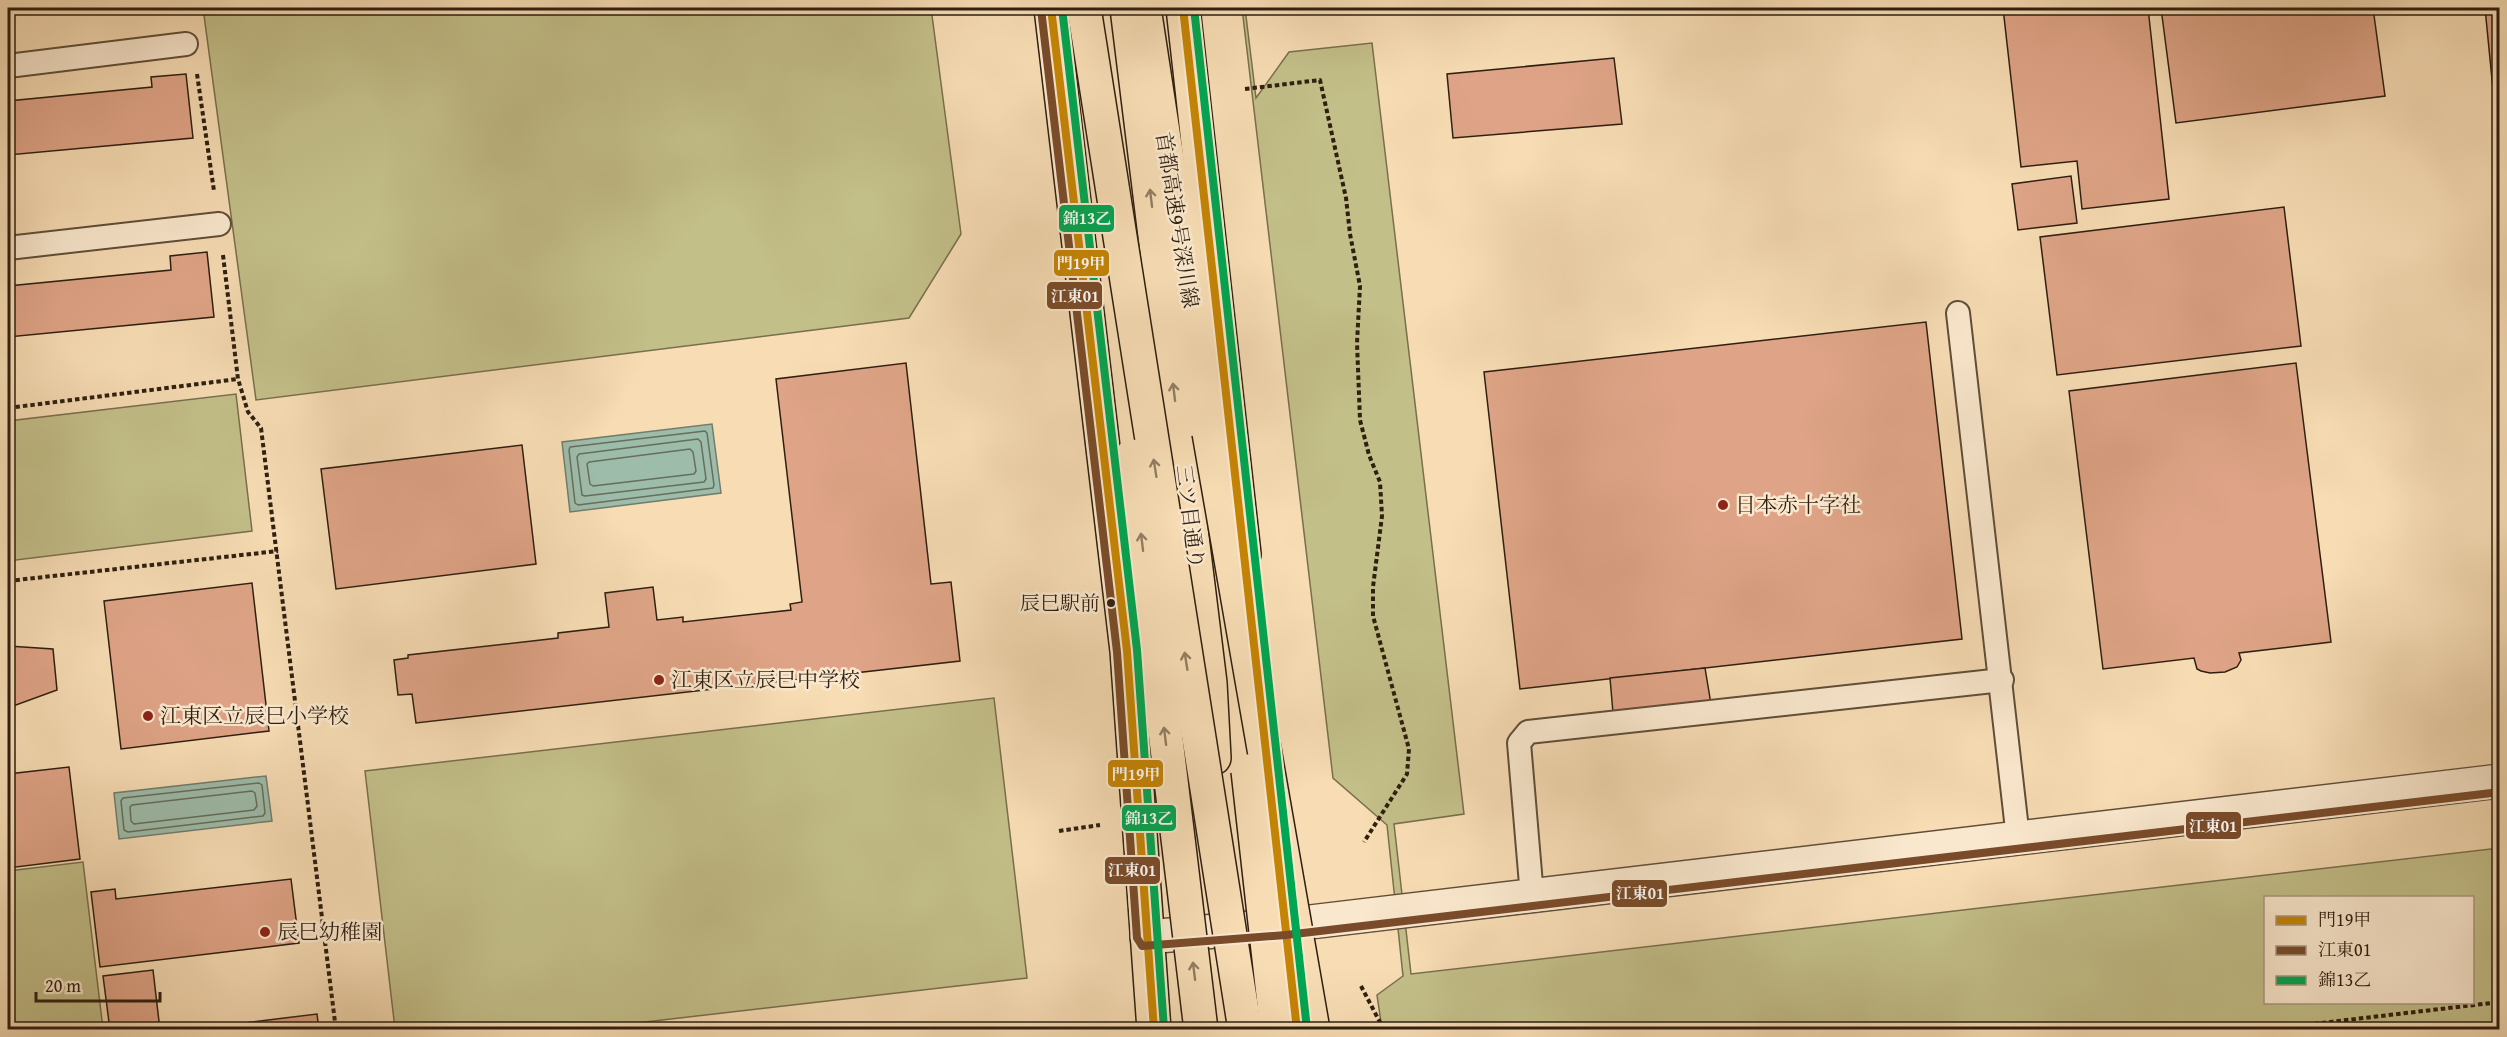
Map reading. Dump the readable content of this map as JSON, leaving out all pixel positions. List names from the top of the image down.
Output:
{
  "streets": {
    "main road": ["首都高速9号深川線", "三ツ目通り"]
  },
  "places": [
    "日本赤十字社",
    "辰巳駅前",
    "江東区立辰巳中学校",
    "江東区立辰巳小学校",
    "辰巳幼稚園"
  ],
  "lines": ["transit line 門19甲", "transit line 錦13乙", "transit line 江東01"],
  "legend": ["門19甲", "江東01", "錦13乙"],
  "scale_bar": "20 m"
}
